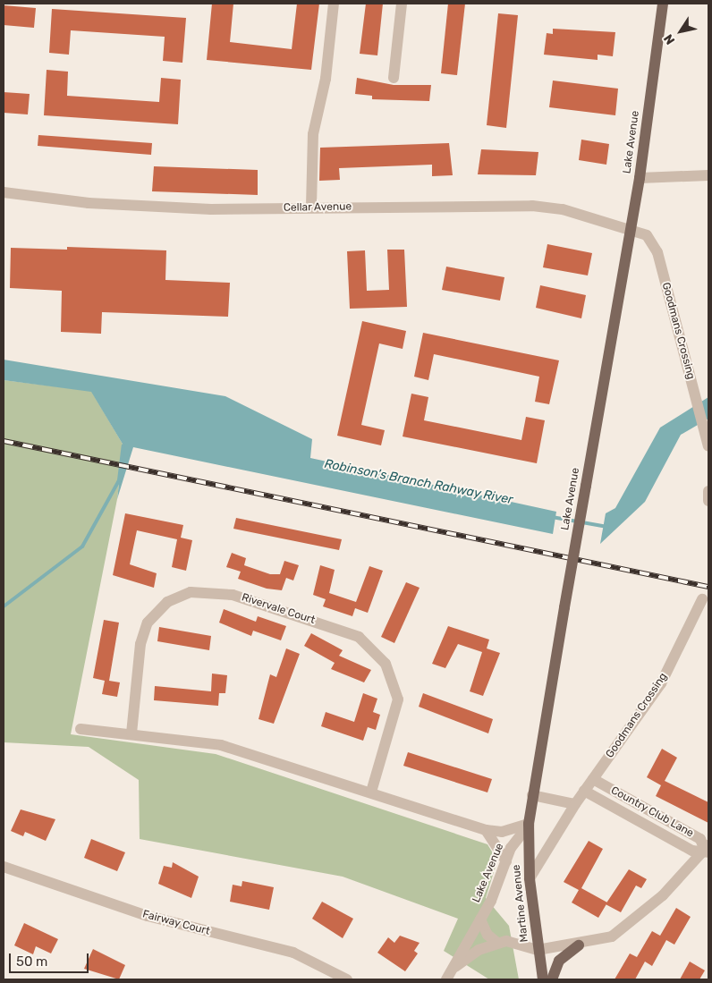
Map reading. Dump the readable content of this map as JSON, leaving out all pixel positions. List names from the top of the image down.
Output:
{
  "streets": {
    "main road": ["Lake Avenue", "Martine Avenue"],
    "street": [
      "Cellar Avenue",
      "Goodmans Crossing",
      "Rivervale Court",
      "Country Club Lane",
      "Fairway Court"
    ]
  },
  "crossings": [
    ["Lake Avenue", "Cellar Avenue"],
    ["Lake Avenue", "Goodmans Crossing"],
    ["Lake Avenue", "Martine Avenue"],
    ["Cellar Avenue", "Goodmans Crossing"],
    ["Goodmans Crossing", "Country Club Lane"],
    ["Goodmans Crossing", "Martine Avenue"]
  ],
  "water": ["Robinson's Branch Rahway River"],
  "scale_bar": "50 m",
  "north": "bottom left"
}
